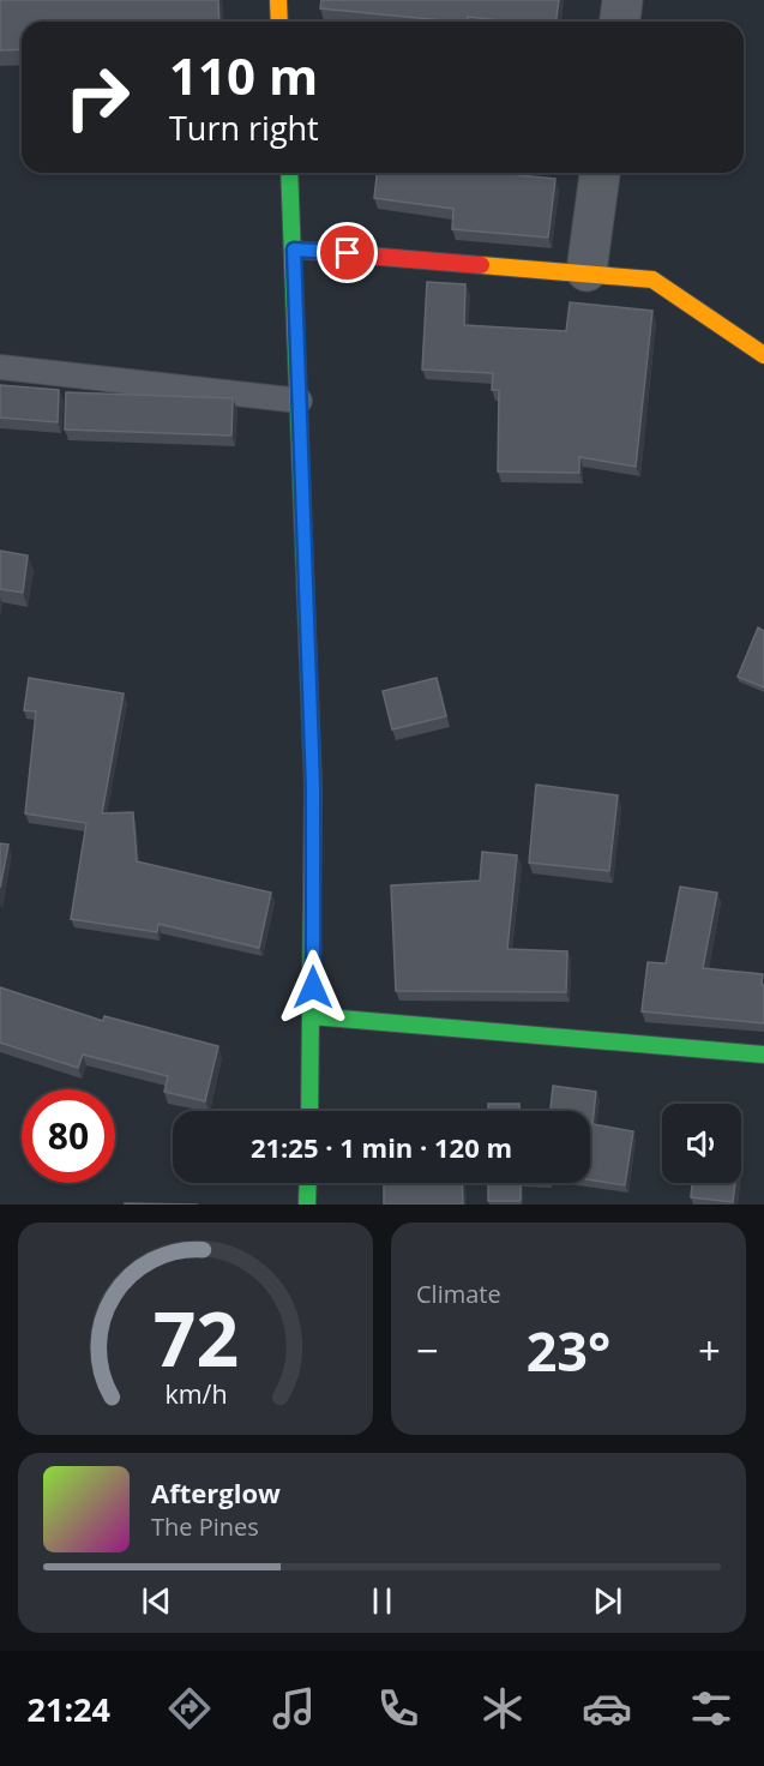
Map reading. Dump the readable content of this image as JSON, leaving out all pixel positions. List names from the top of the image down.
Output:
{
  "page": {
    "turn": ["110 m", "Turn right"],
    "limit": "80",
    "trip": "21:25 · 1 min · 120 m",
    "tile": "Climate",
    "heat": ["−", "23°", "+"],
    "song": ["Afterglow", "The Pines"],
    "tabs": "21:24",
    "gauge": ["72", "km/h"]
  }
}
